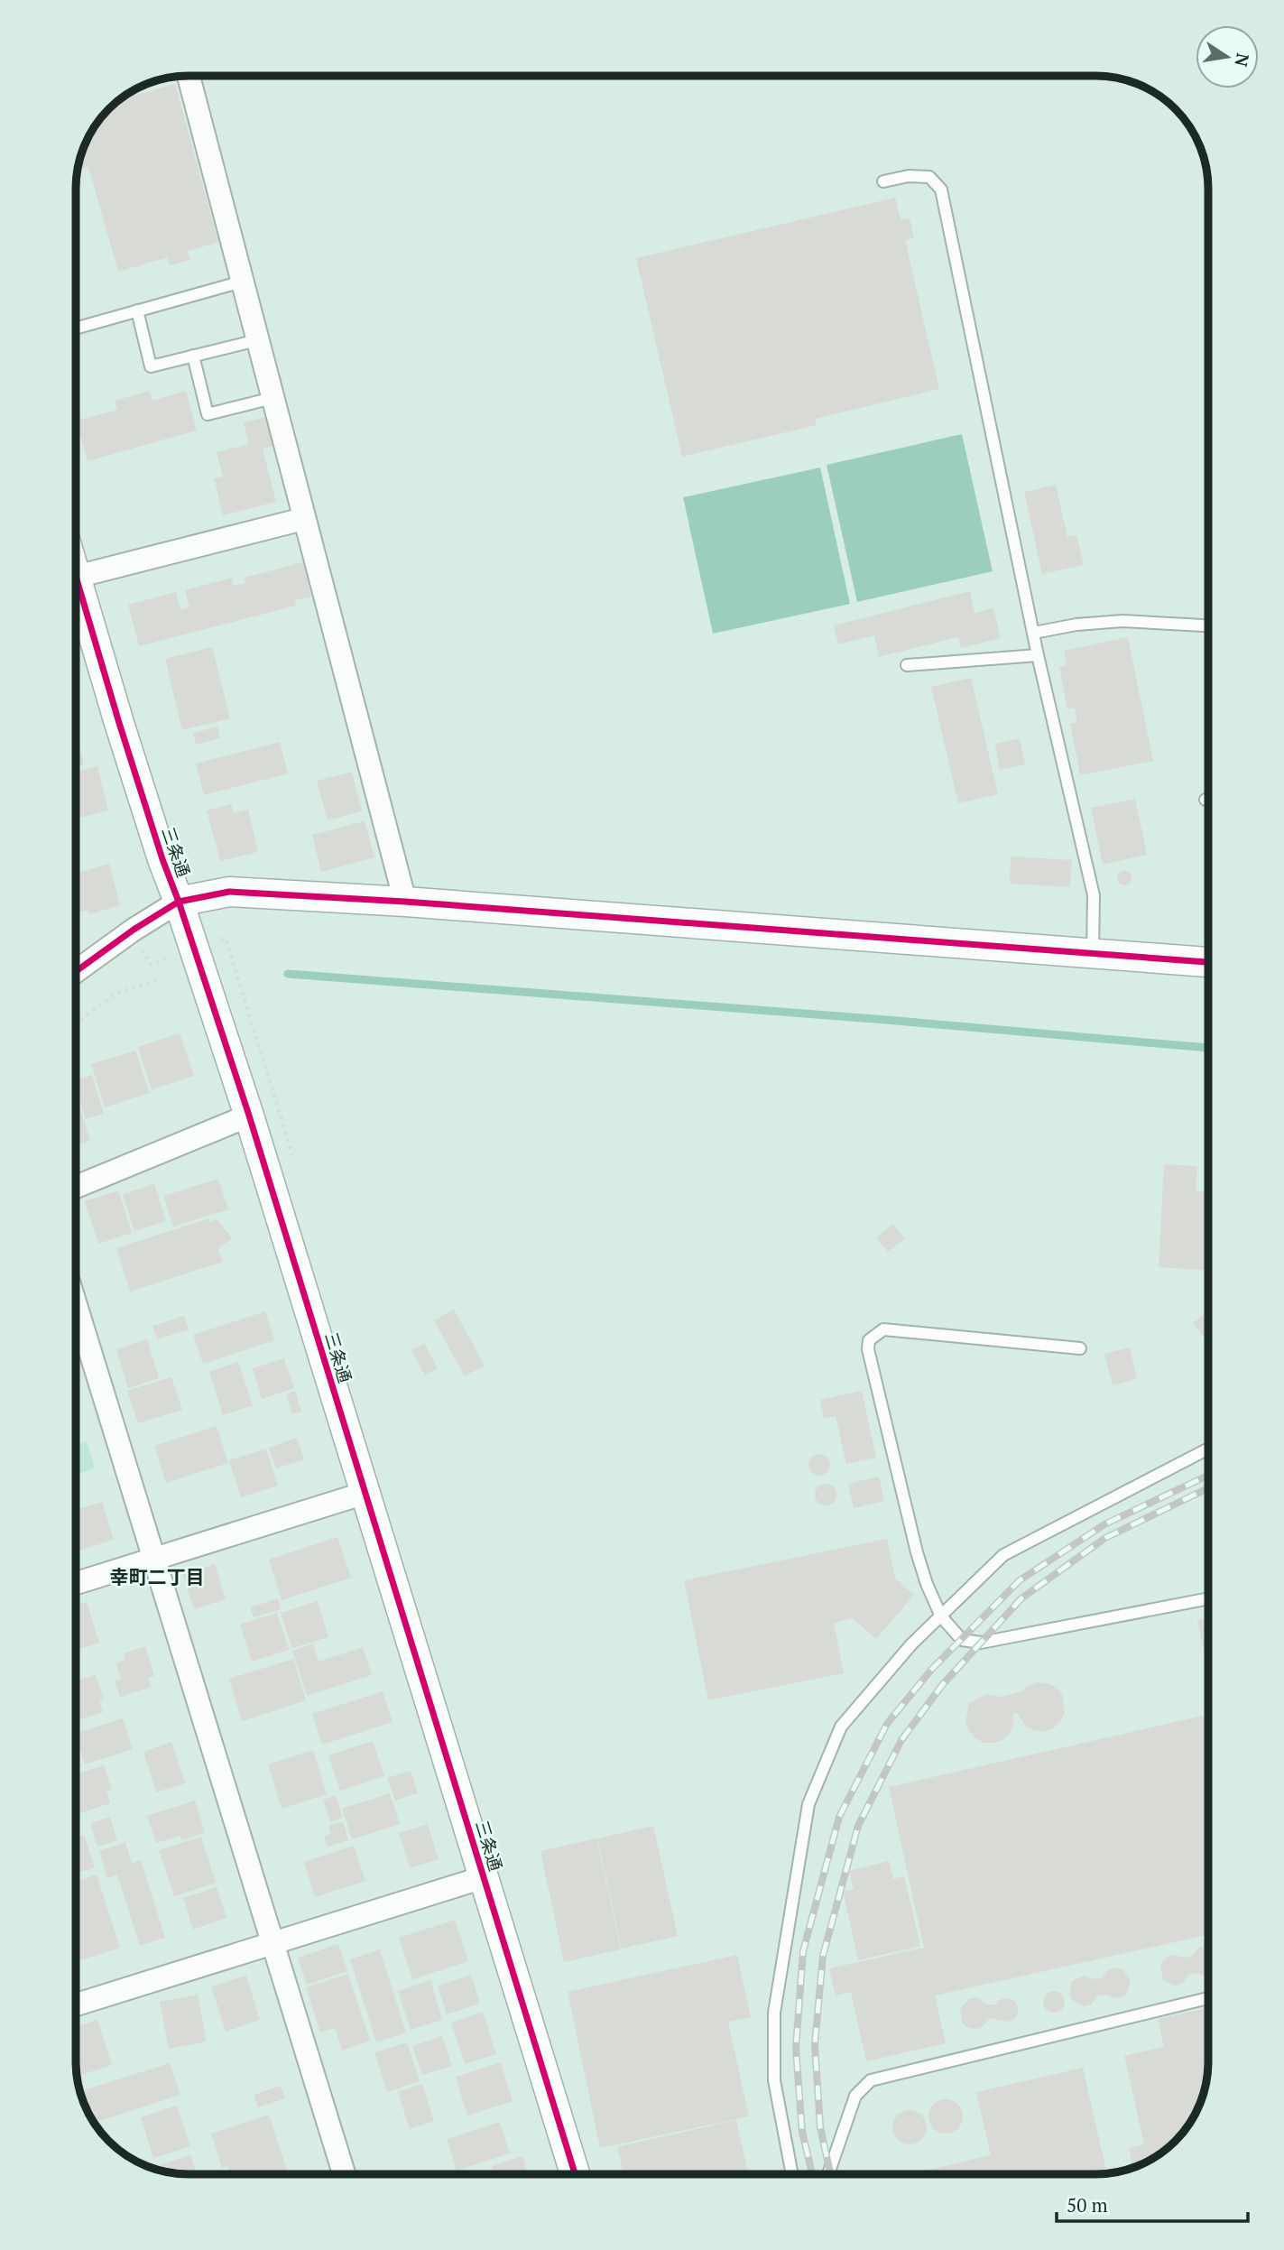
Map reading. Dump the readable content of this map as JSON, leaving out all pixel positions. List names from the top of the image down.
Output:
{
  "streets": {
    "street": ["三条通"]
  },
  "districts": ["幸町二丁目"],
  "scale_bar": "50 m",
  "north": "right"
}
